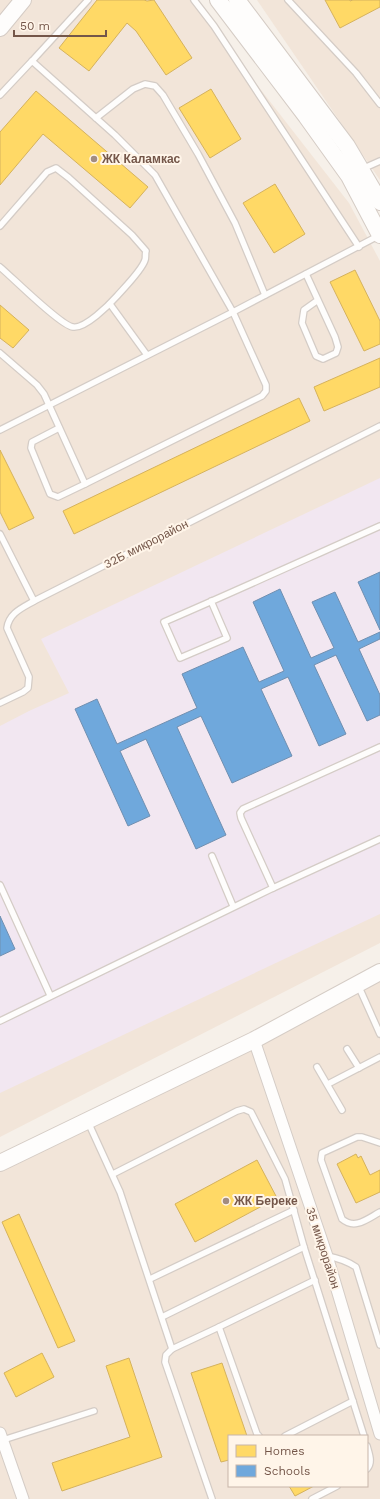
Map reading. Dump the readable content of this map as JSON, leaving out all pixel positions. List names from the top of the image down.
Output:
{
  "streets": {
    "street": ["35 микрорайон"],
    "lane": ["32Б микрорайон"]
  },
  "places": ["ЖК Каламкас", "ЖК Береке"],
  "legend": ["Homes", "Schools"],
  "scale_bar": "50 m"
}
